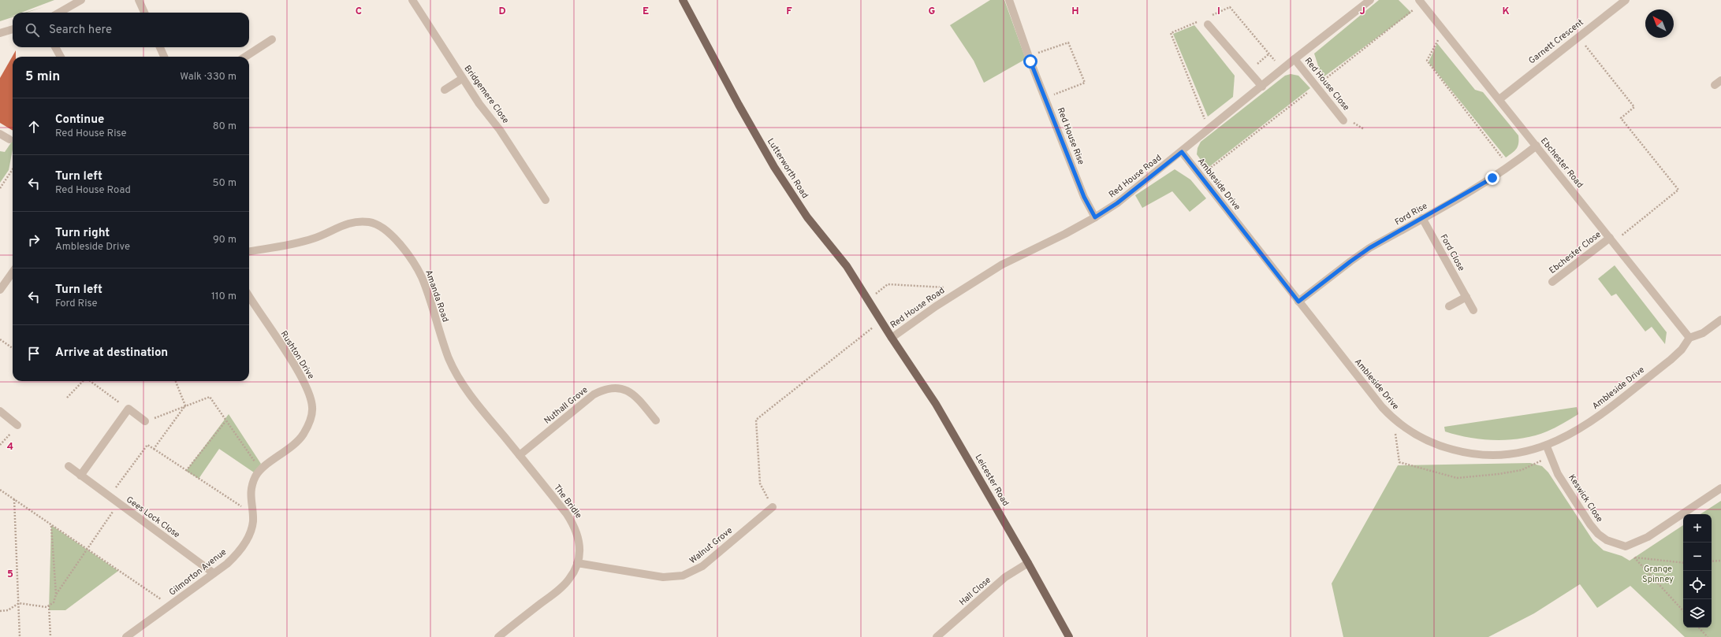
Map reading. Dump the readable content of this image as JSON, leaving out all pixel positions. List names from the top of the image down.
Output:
{
  "streets": {
    "main road": ["Lutterworth Road", "Leicester Road"],
    "street": [
      "Garnett Crescent",
      "Red House Close",
      "Bridgemere Close",
      "Red House Rise",
      "Ebchester Road",
      "Red House Road",
      "Ambleside Drive",
      "Ford Rise",
      "Ford Close",
      "Ebchester Close",
      "Amanda Road",
      "Rushton Drive",
      "Nuthall Grove",
      "Keswick Close",
      "The Bridle",
      "Gees Lock Close",
      "Walnut Grove",
      "Gilmorton Avenue",
      "Hall Close"
    ]
  },
  "crossings": [
    ["Garnett Crescent", "Ebchester Road"],
    ["Red House Close", "Red House Road"],
    ["Red House Rise", "Red House Road"],
    ["Ebchester Road", "Ambleside Drive"],
    ["Ebchester Road", "Ford Rise"],
    ["Ebchester Road", "Ebchester Close"],
    ["Lutterworth Road", "Red House Road"],
    ["Lutterworth Road", "Leicester Road"],
    ["Red House Road", "Ambleside Drive"],
    ["Red House Road", "Leicester Road"],
    ["Ambleside Drive", "Ford Rise"],
    ["Ambleside Drive", "Keswick Close"],
    ["Ford Rise", "Ford Close"],
    ["Amanda Road", "The Bridle"],
    ["Rushton Drive", "Gilmorton Avenue"],
    ["Nuthall Grove", "The Bridle"],
    ["Leicester Road", "Hall Close"],
    ["The Bridle", "Walnut Grove"],
    ["Gees Lock Close", "Gilmorton Avenue"]
  ],
  "parks": ["Grange Spinney"],
  "north": "top left",
  "page": {
    "search": "Search here",
    "heading": ["5 min", "Walk · 330 m"],
    "list": [
      ["Continue", "Red House Rise", "80 m"],
      ["Turn left", "Red House Road", "50 m"],
      ["Turn right", "Ambleside Drive", "90 m"],
      ["Turn left", "Ford Rise", "110 m"],
      "Arrive at destination"
    ],
    "map_buttons": ["+", "−"]
  },
  "grid": {
    "columns": [
      "C",
      "D",
      "E",
      "F",
      "G",
      "H",
      "I",
      "J",
      "K"
    ],
    "rows": ["4", "5"]
  }
}
